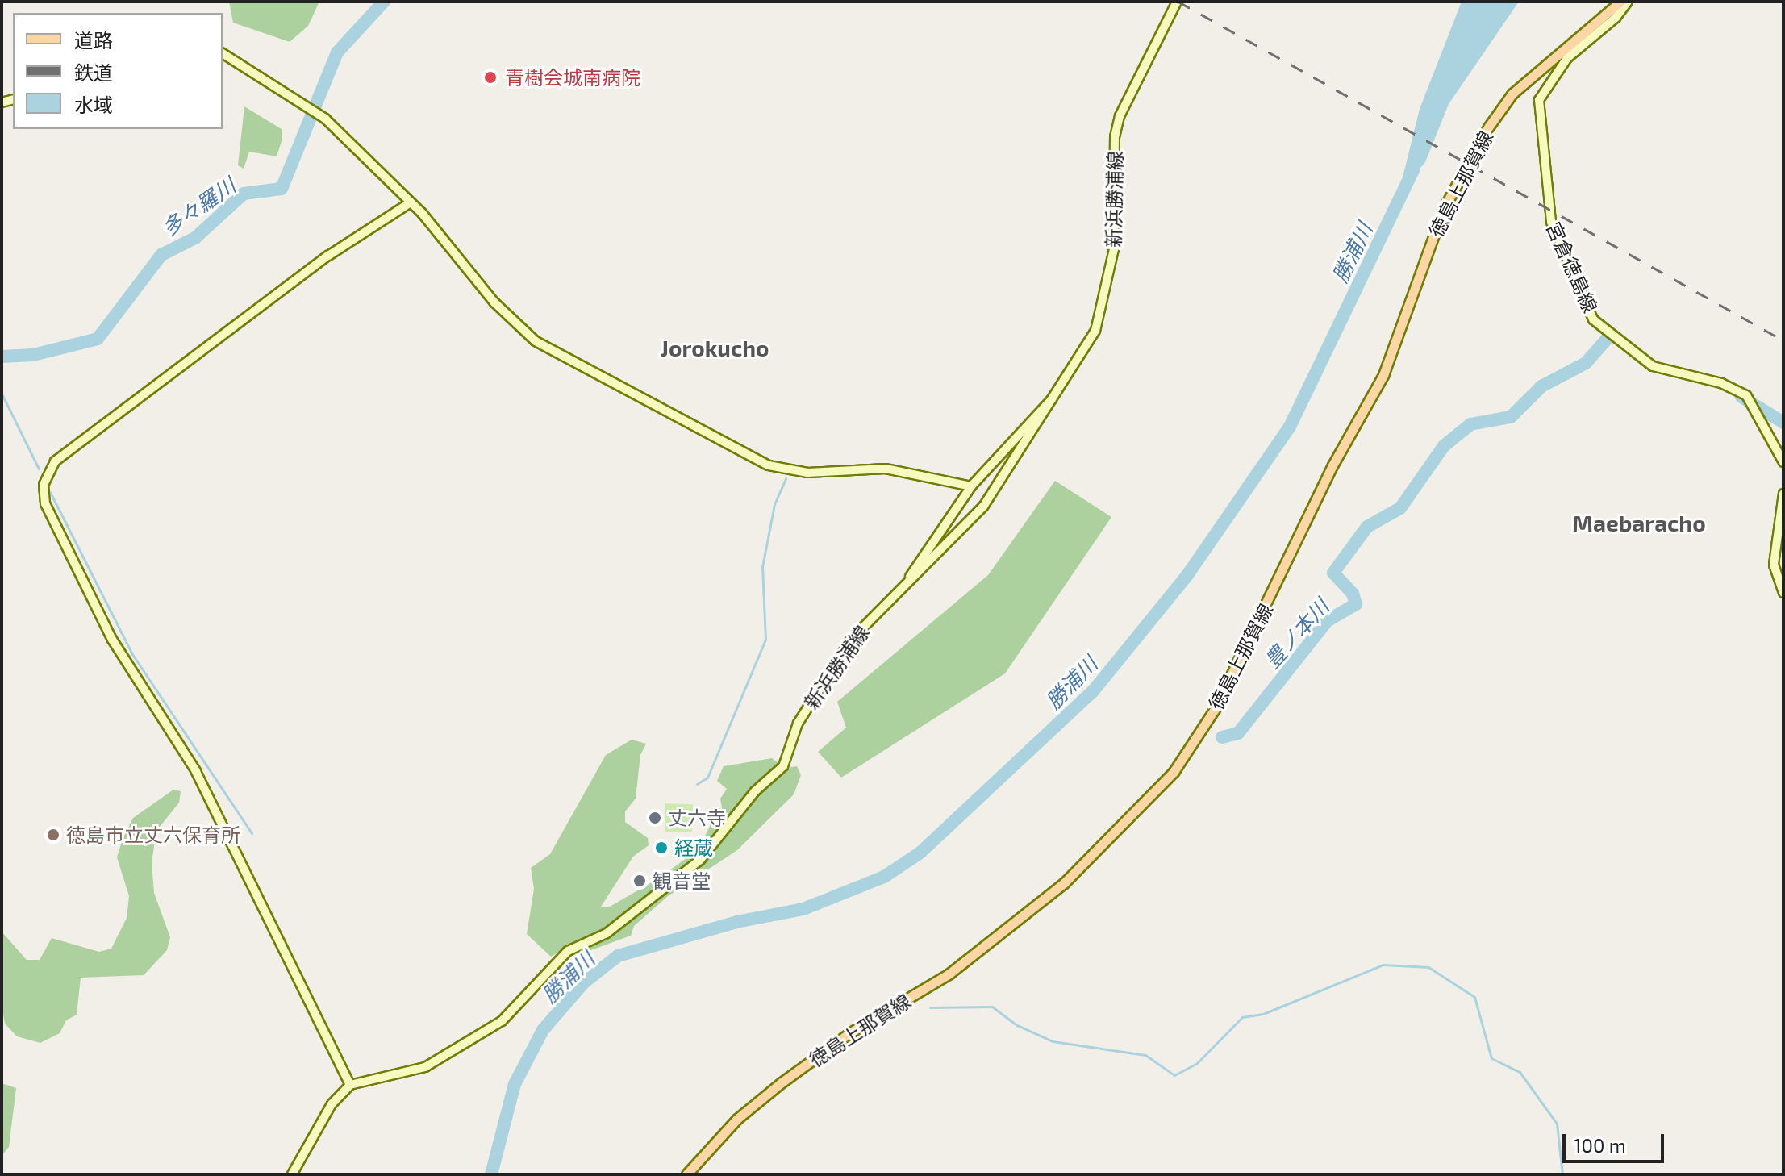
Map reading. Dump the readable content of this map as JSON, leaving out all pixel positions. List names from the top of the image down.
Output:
{
  "streets": {
    "main road": ["徳島上那賀線"],
    "street": ["新浜勝浦線", "宮倉徳島線"]
  },
  "districts": ["Jorokucho", "Maebaracho"],
  "water": ["多々羅川", "勝浦川", "豊ノ本川"],
  "places": [
    "青樹会城南病院",
    "丈六寺",
    "徳島市立丈六保育所",
    "経蔵",
    "観音堂"
  ],
  "legend": ["道路", "鉄道", "水域"],
  "scale_bar": "100 m"
}
